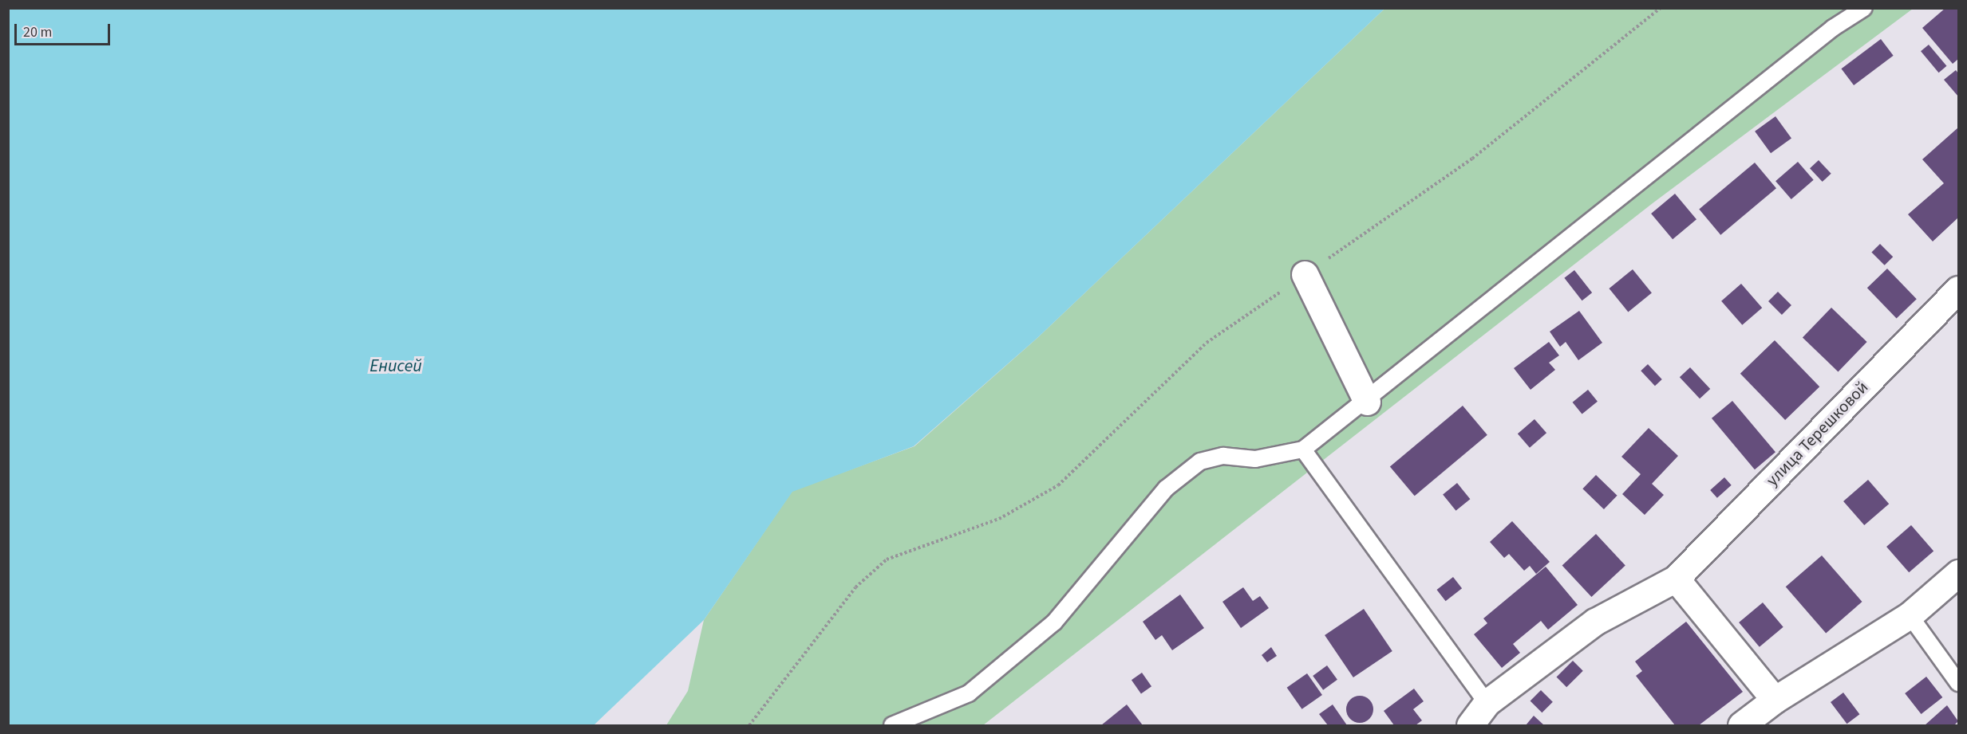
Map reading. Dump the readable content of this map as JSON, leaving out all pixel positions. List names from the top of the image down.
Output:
{
  "streets": {
    "street": ["улица Терешковой"]
  },
  "water": ["Енисей"],
  "scale_bar": "20 m"
}
